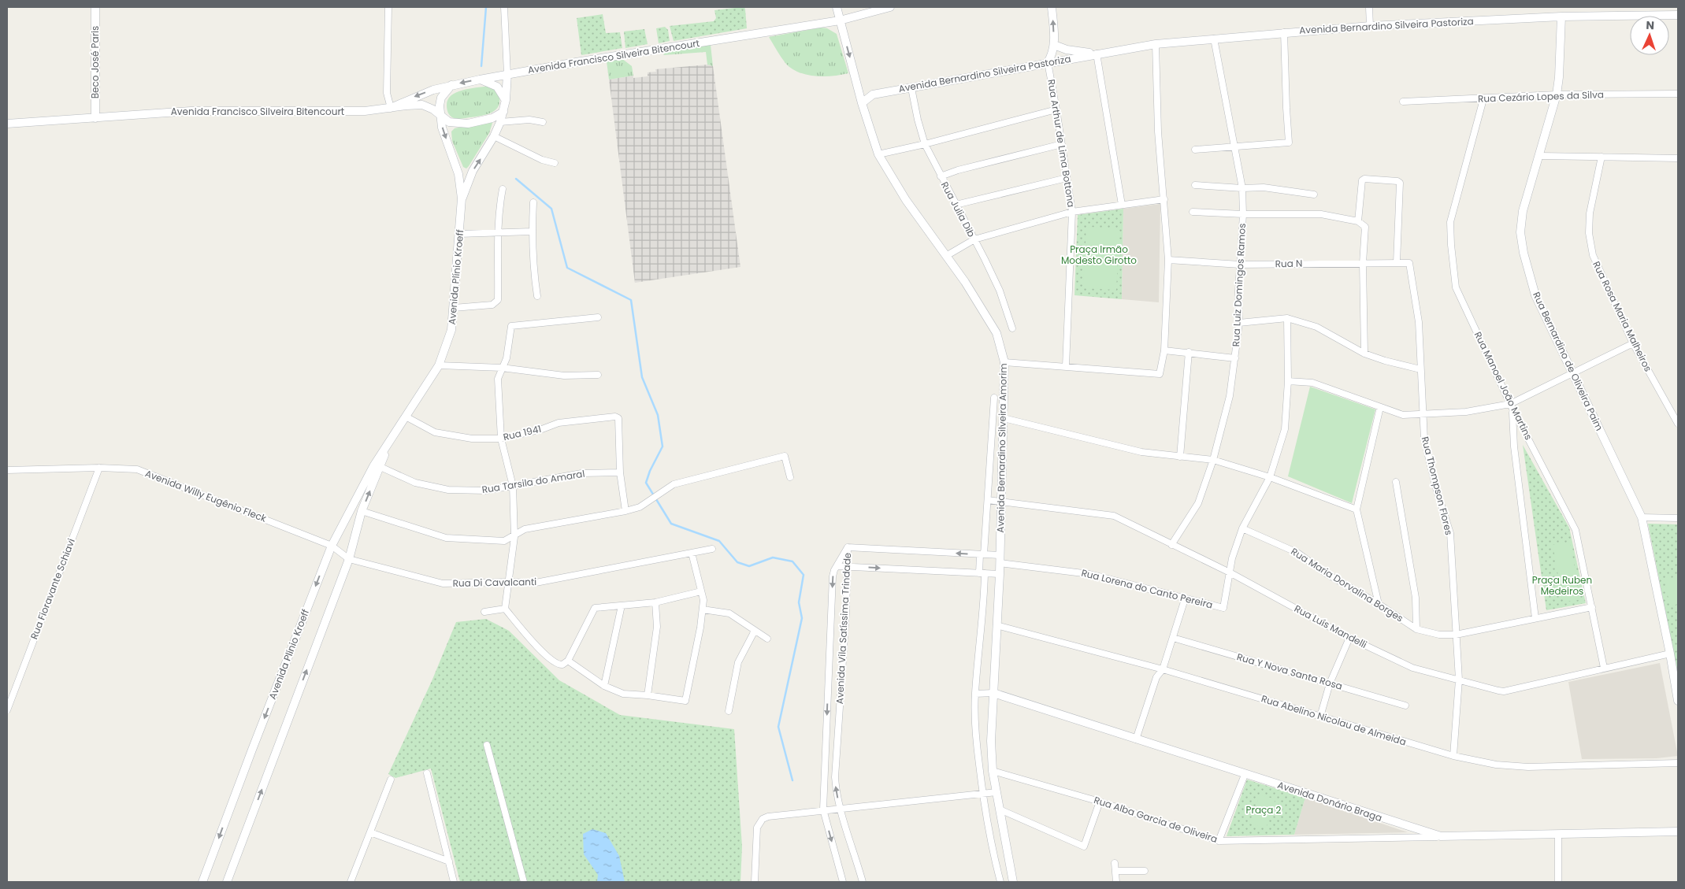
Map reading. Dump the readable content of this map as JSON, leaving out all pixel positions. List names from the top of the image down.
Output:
{
  "streets": {
    "main road": [
      "Avenida Bernardino Silveira Pastoriza",
      "Avenida Francisco Silveira Bitencourt",
      "Beco José Paris",
      "Avenida Plínio Kroeff",
      "Rua Bernardino de Oliveira Paim",
      "Avenida Bernardino Silveira Amorim",
      "Avenida Donário Braga"
    ],
    "street": [
      "Rua Cezário Lopes da Silva",
      "Rua Arthur de Lima Bottona",
      "Rua Julia Dib",
      "Rua N",
      "Rua Luiz Domingos Ramos",
      "Rua Rosa Maria Malheiros",
      "Rua Manoel João Martins",
      "Rua 1941",
      "Rua Tarsila do Amaral",
      "Rua Thompson Flores",
      "Avenida Willy Eugênio Fleck",
      "Rua Di Cavalcanti",
      "Rua Maria Dorvalina Borges",
      "Rua Fioravante Schiavi",
      "Rua Lorena do Canto Pereira",
      "Rua Luís Mandelli",
      "Avenida Vila Satíssima Trindade",
      "Rua Y Nova Santa Rosa",
      "Rua Abelino Nicolau de Almeida",
      "Rua Alba Garcia de Oliveira"
    ]
  },
  "crossings": [
    ["Avenida Bernardino Silveira Pastoriza", "Rua Arthur de Lima Bottona"],
    ["Avenida Bernardino Silveira Pastoriza", "Rua Julia Dib"],
    ["Avenida Bernardino Silveira Pastoriza", "Rua Luiz Domingos Ramos"],
    ["Avenida Bernardino Silveira Pastoriza", "Rua Bernardino de Oliveira Paim"],
    ["Avenida Bernardino Silveira Pastoriza", "Avenida Bernardino Silveira Amorim"],
    ["Avenida Francisco Silveira Bitencourt", "Beco José Paris"],
    ["Avenida Francisco Silveira Bitencourt", "Avenida Plínio Kroeff"],
    ["Avenida Francisco Silveira Bitencourt", "Avenida Bernardino Silveira Amorim"],
    ["Rua Cezário Lopes da Silva", "Rua Bernardino de Oliveira Paim"],
    ["Rua Cezário Lopes da Silva", "Rua Manoel João Martins"],
    ["Rua N", "Rua Luiz Domingos Ramos"],
    ["Rua N", "Rua Thompson Flores"],
    ["Avenida Plínio Kroeff", "Rua 1941"],
    ["Avenida Plínio Kroeff", "Rua Tarsila do Amaral"],
    ["Avenida Plínio Kroeff", "Avenida Willy Eugênio Fleck"],
    ["Avenida Plínio Kroeff", "Rua Di Cavalcanti"],
    ["Rua Luiz Domingos Ramos", "Rua Luís Mandelli"],
    ["Rua Bernardino de Oliveira Paim", "Rua Luís Mandelli"],
    ["Rua Manoel João Martins", "Rua Maria Dorvalina Borges"],
    ["Rua Manoel João Martins", "Rua Luís Mandelli"],
    ["Rua 1941", "Rua Tarsila do Amaral"],
    ["Avenida Bernardino Silveira Amorim", "Rua Lorena do Canto Pereira"],
    ["Avenida Bernardino Silveira Amorim", "Rua Luís Mandelli"],
    ["Avenida Bernardino Silveira Amorim", "Rua Abelino Nicolau de Almeida"],
    ["Avenida Bernardino Silveira Amorim", "Avenida Donário Braga"],
    ["Avenida Bernardino Silveira Amorim", "Rua Alba Garcia de Oliveira"],
    ["Rua Thompson Flores", "Rua Maria Dorvalina Borges"],
    ["Rua Thompson Flores", "Rua Luís Mandelli"],
    ["Rua Thompson Flores", "Rua Abelino Nicolau de Almeida"],
    ["Avenida Willy Eugênio Fleck", "Rua Di Cavalcanti"],
    ["Avenida Willy Eugênio Fleck", "Rua Fioravante Schiavi"],
    ["Rua Lorena do Canto Pereira", "Rua Luís Mandelli"],
    ["Rua Lorena do Canto Pereira", "Avenida Vila Satíssima Trindade"],
    ["Avenida Donário Braga", "Rua Alba Garcia de Oliveira"]
  ],
  "parks": ["Praça Irmão Modesto Girotto", "Praça Ruben Medeiros", "Praça 2"],
  "north": "top"
}
